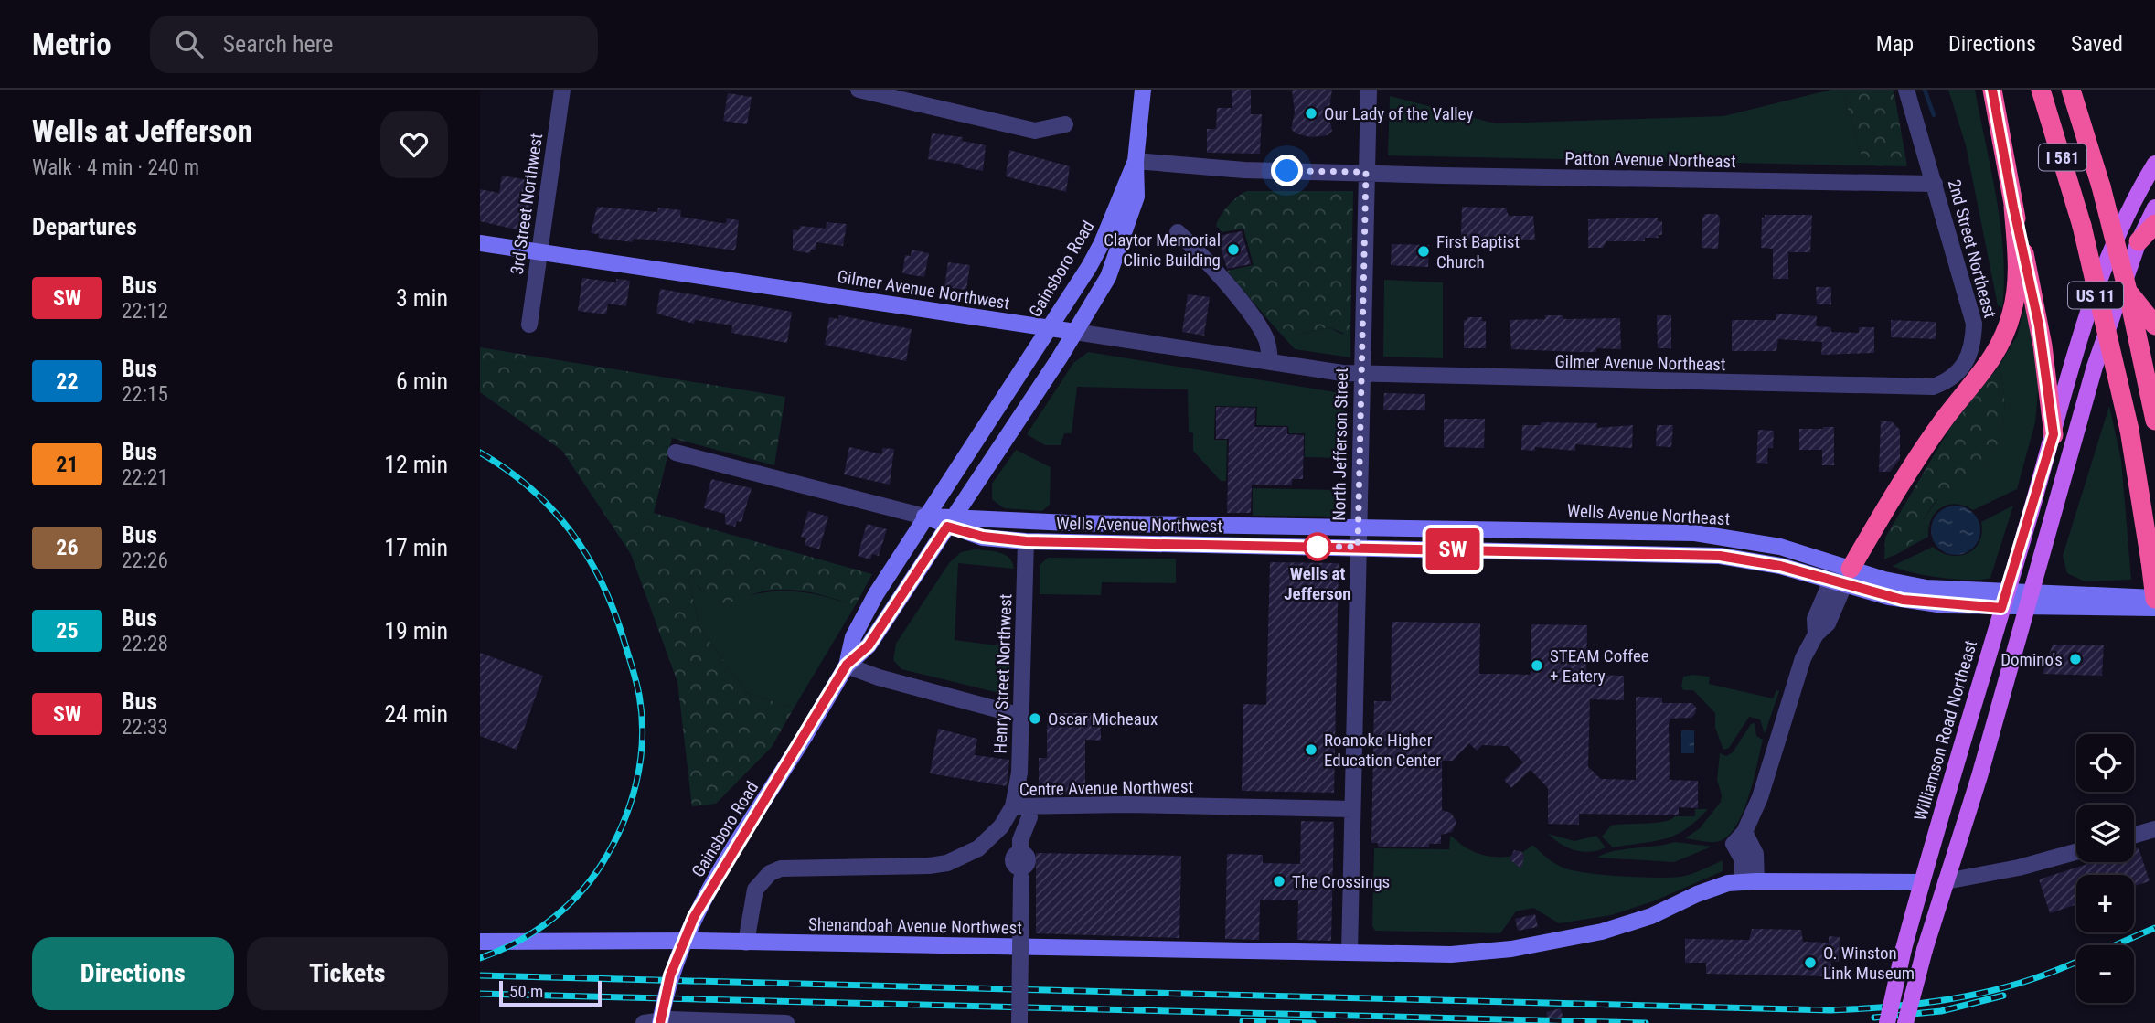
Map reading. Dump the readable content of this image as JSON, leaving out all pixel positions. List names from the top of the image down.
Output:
{
  "streets": {
    "highway": ["I 581"],
    "main road": [
      "Gainsboro Road",
      "Gilmer Avenue Northwest",
      "US 11",
      "Wells Avenue Northeast",
      "Wells Avenue Northwest",
      "Williamson Road Northeast",
      "Shenandoah Avenue Northwest"
    ],
    "street": [
      "Patton Avenue Northeast",
      "3rd Street Northwest",
      "2nd Street Northeast",
      "Gilmer Avenue Northeast",
      "North Jefferson Street",
      "Henry Street Northwest",
      "Centre Avenue Northwest"
    ]
  },
  "crossings": [
    ["Patton Avenue Northeast", "2nd Street Northeast"],
    ["Patton Avenue Northeast", "Gainsboro Road"],
    ["Patton Avenue Northeast", "North Jefferson Street"],
    ["3rd Street Northwest", "Gilmer Avenue Northwest"],
    ["2nd Street Northeast", "Gilmer Avenue Northeast"],
    ["Gainsboro Road", "Gilmer Avenue Northwest"],
    ["Gainsboro Road", "Wells Avenue Northwest"],
    ["Gilmer Avenue Northwest", "Gilmer Avenue Northeast"],
    ["Gilmer Avenue Northwest", "North Jefferson Street"],
    ["US 11", "Wells Avenue Northeast"],
    ["Gilmer Avenue Northeast", "North Jefferson Street"],
    ["North Jefferson Street", "Wells Avenue Northeast"],
    ["North Jefferson Street", "Wells Avenue Northwest"],
    ["North Jefferson Street", "Centre Avenue Northwest"],
    ["North Jefferson Street", "Shenandoah Avenue Northwest"],
    ["Wells Avenue Northeast", "Wells Avenue Northwest"],
    ["Wells Avenue Northeast", "Williamson Road Northeast"],
    ["Wells Avenue Northwest", "Henry Street Northwest"],
    ["Henry Street Northwest", "Centre Avenue Northwest"],
    ["Williamson Road Northeast", "Shenandoah Avenue Northwest"],
    ["Centre Avenue Northwest", "Shenandoah Avenue Northwest"]
  ],
  "places": [
    "Our Lady of the Valley",
    "Claytor Memorial Clinic Building",
    "First Baptist Church",
    "Wells at Jefferson",
    "Domino's",
    "STEAM Coffee + Eatery",
    "Oscar Micheaux",
    "Roanoke Higher Education Center",
    "The Crossings",
    "O. Winston Link Museum"
  ],
  "lines": ["bus line SW"],
  "scale_bar": "50 m",
  "page": {
    "header": "Metrio",
    "search": "Search here",
    "nav": ["Map", "Directions", "Saved"],
    "heading": [
      ["Wells at Jefferson", "Walk · 4 min · 240 m"],
      "Departures"
    ],
    "on_map": "SW",
    "list": [
      {
        "mark": "SW",
        "name": "Bus",
        "note": "22:12",
        "value": "3 min"
      },
      {
        "mark": "22",
        "name": "Bus",
        "note": "22:15",
        "value": "6 min"
      },
      {
        "mark": "21",
        "name": "Bus",
        "note": "22:21",
        "value": "12 min"
      },
      {
        "mark": "26",
        "name": "Bus",
        "note": "22:26",
        "value": "17 min"
      },
      {
        "mark": "25",
        "name": "Bus",
        "note": "22:28",
        "value": "19 min"
      },
      {
        "mark": "SW",
        "name": "Bus",
        "note": "22:33",
        "value": "24 min"
      }
    ],
    "map_buttons": ["+", "−"],
    "buttons": ["Directions", "Tickets"],
    "scale": "50 m"
  }
}
